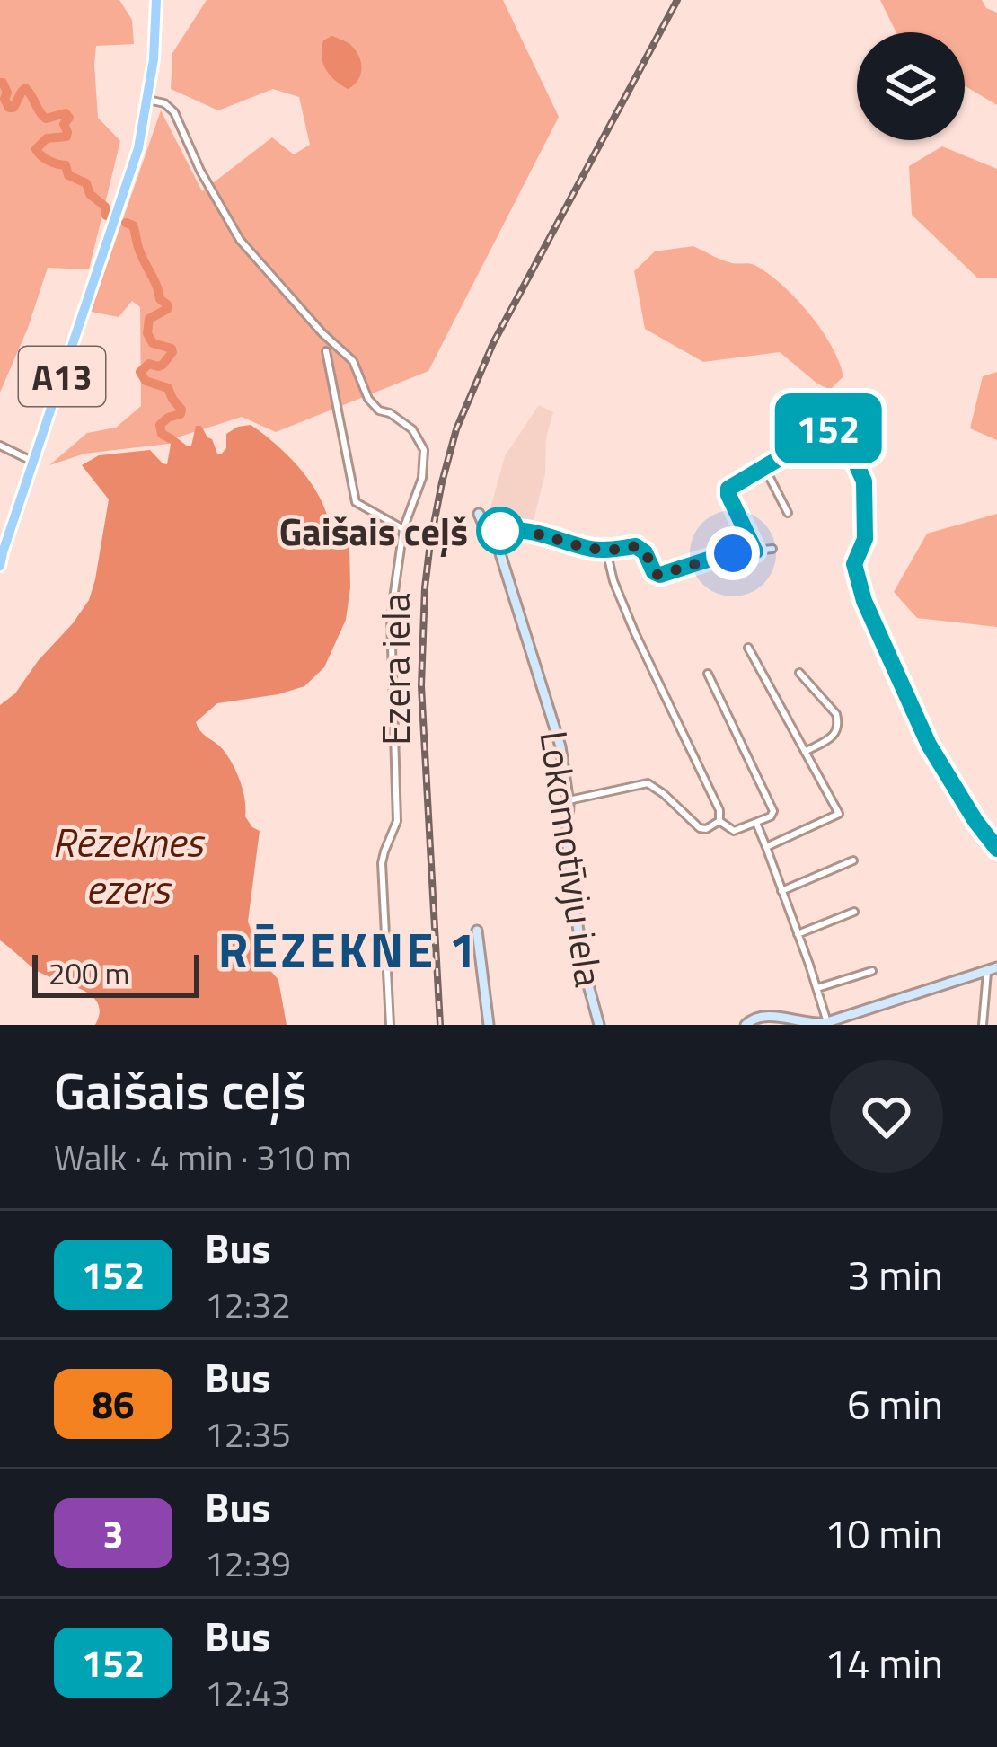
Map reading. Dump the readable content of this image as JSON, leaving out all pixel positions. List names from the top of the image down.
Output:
{
  "streets": {
    "main road": ["A13"],
    "street": ["Ezera iela", "Lokomotīvju iela"]
  },
  "crossings": [
    ["A13", "Ezera iela"]
  ],
  "districts": ["RĒZEKNE 1"],
  "water": ["Rēzeknes ezers"],
  "places": ["Gaišais ceļš"],
  "lines": ["bus line 152"],
  "scale_bar": "200 m",
  "page": {
    "on_map": "152",
    "scale": "200 m",
    "heading": ["Gaišais ceļš", "Walk · 4 min · 310 m"],
    "list": [
      {
        "mark": "152",
        "name": "Bus",
        "note": "12:32",
        "value": "3 min"
      },
      {
        "mark": "86",
        "name": "Bus",
        "note": "12:35",
        "value": "6 min"
      },
      {
        "mark": "3",
        "name": "Bus",
        "note": "12:39",
        "value": "10 min"
      },
      {
        "mark": "152",
        "name": "Bus",
        "note": "12:43",
        "value": "14 min"
      }
    ]
  }
}
